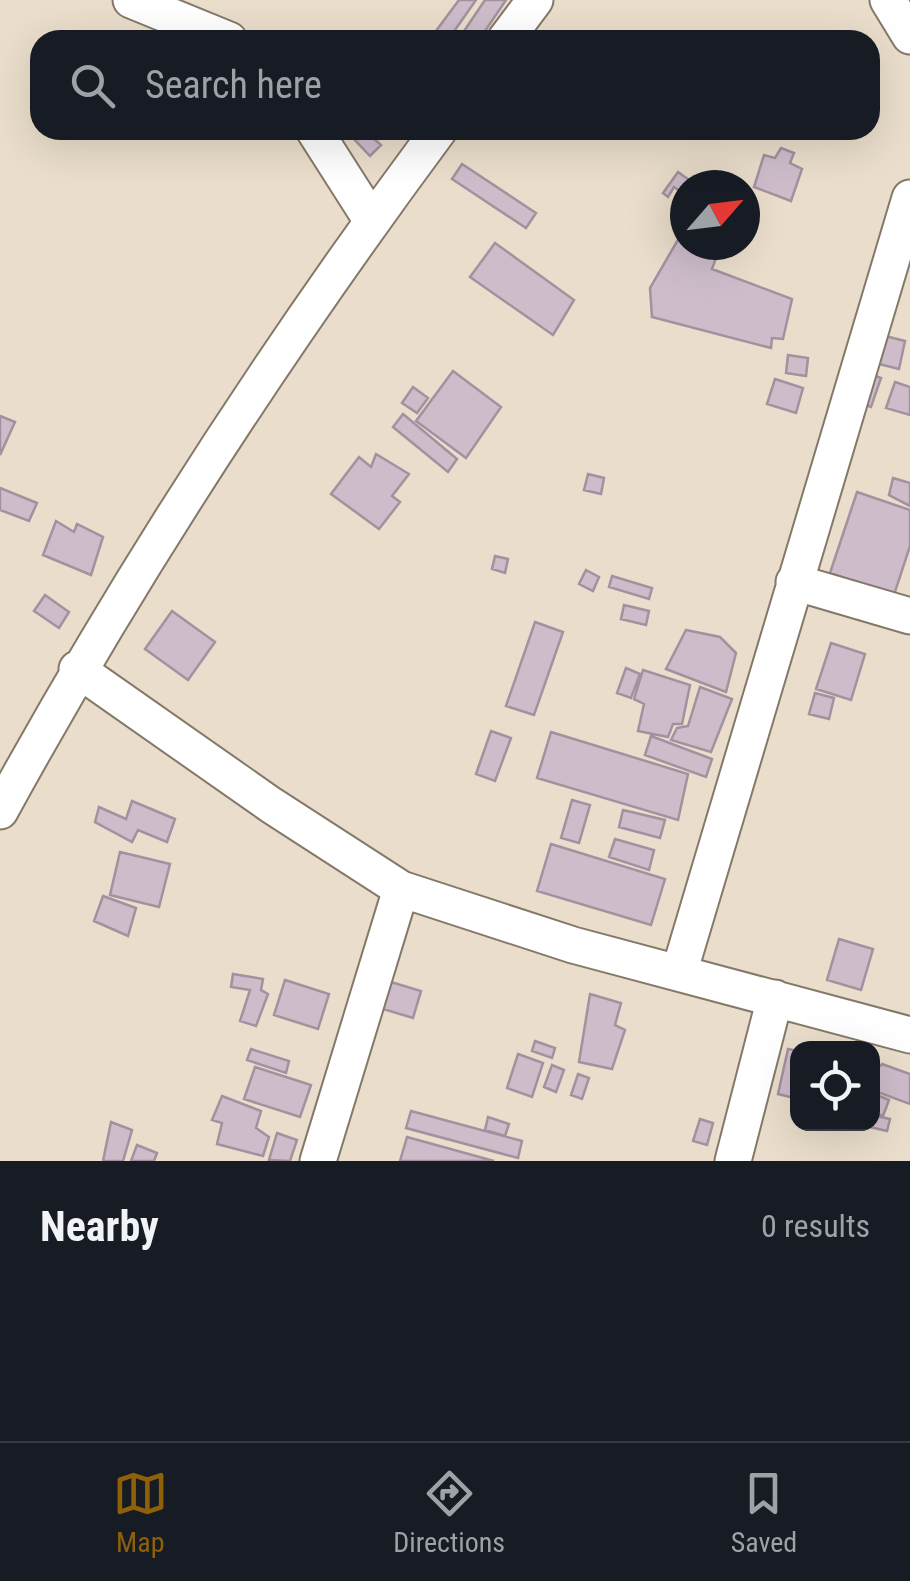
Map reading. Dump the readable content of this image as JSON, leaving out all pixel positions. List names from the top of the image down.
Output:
{
  "north": "top right",
  "page": {
    "search": "Search here",
    "heading": ["Nearby", "0 results"],
    "nav": ["Map", "Directions", "Saved"]
  }
}
